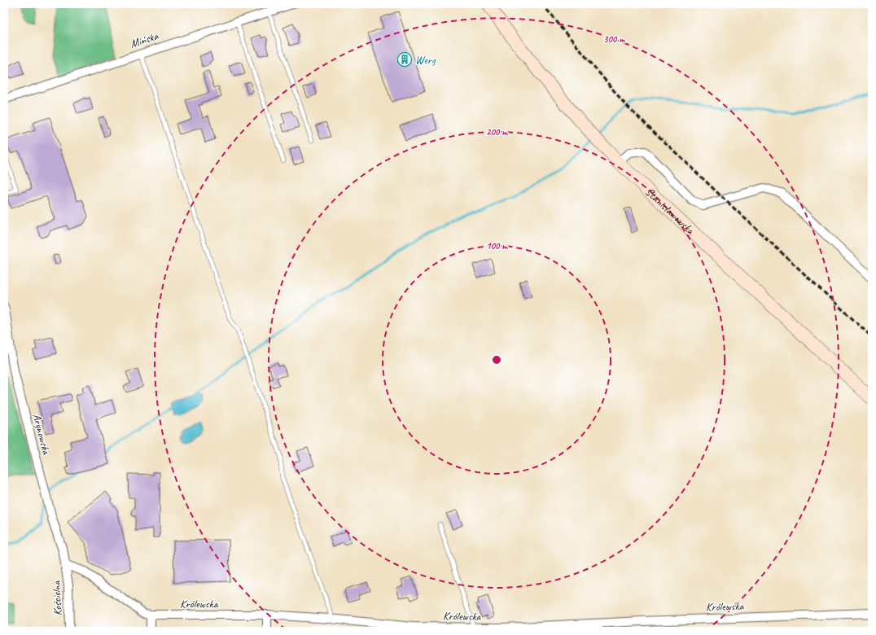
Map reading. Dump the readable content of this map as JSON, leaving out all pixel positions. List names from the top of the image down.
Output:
{
  "streets": {
    "street": [
      "Mińska",
      "Stanisławowska",
      "Arynowska",
      "Kościelna",
      "Królewska"
    ]
  },
  "crossings": [
    ["Arynowska", "Kościelna"],
    ["Arynowska", "Królewska"],
    ["Kościelna", "Królewska"]
  ],
  "places": {
    "building": ["Werg"]
  },
  "rings": ["300 m", "200 m", "100 m"]
}
